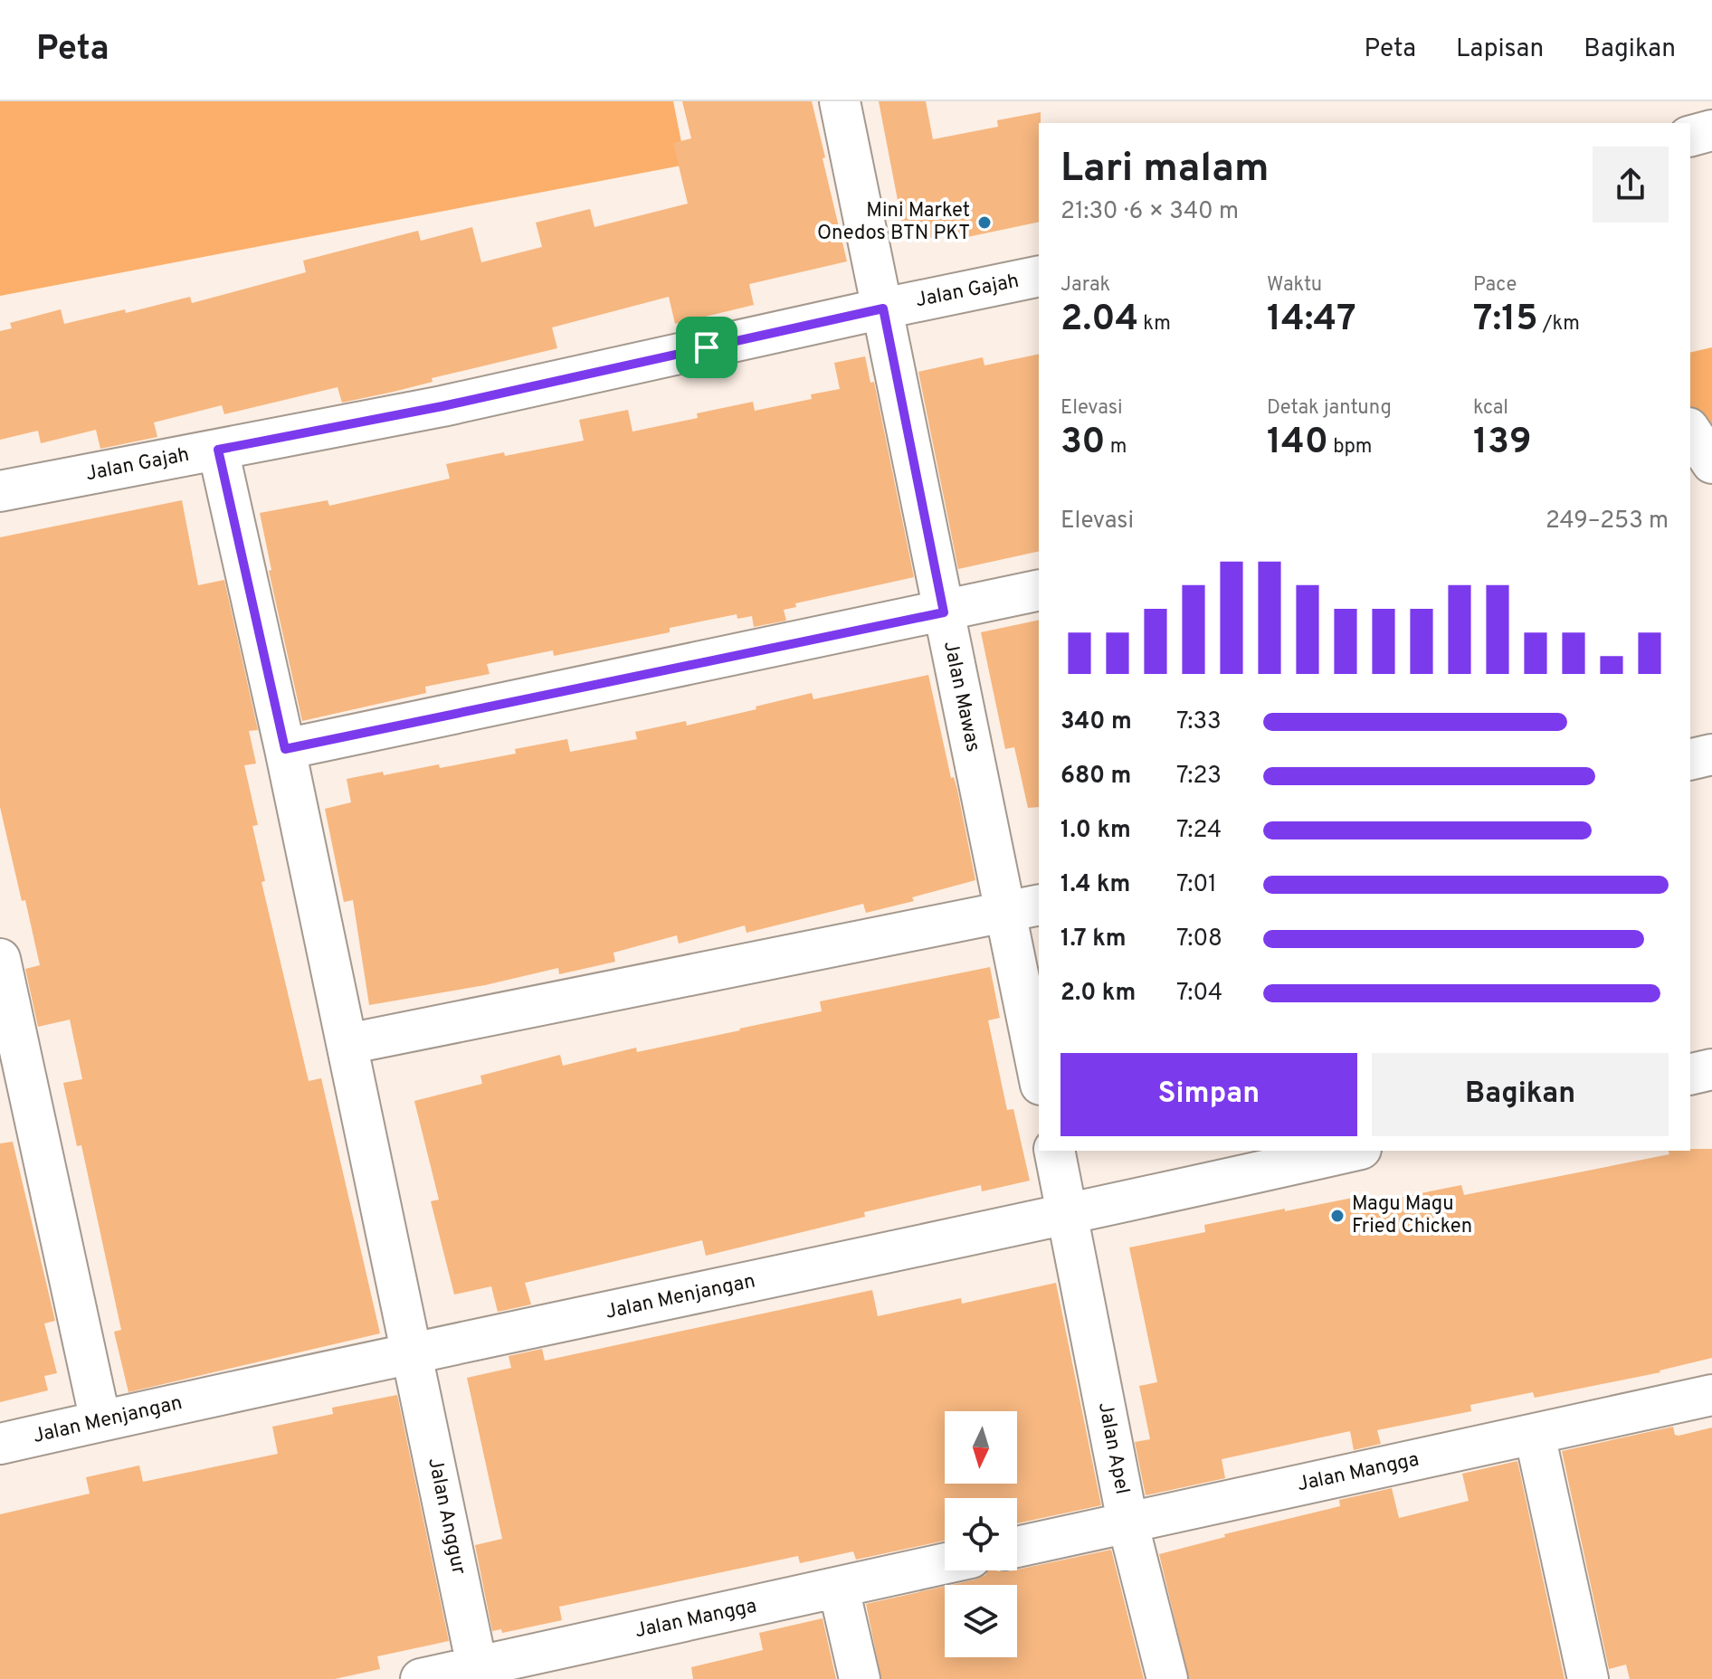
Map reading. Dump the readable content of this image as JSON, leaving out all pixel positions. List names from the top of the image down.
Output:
{
  "streets": {
    "street": [
      "Jalan Gajah",
      "Jalan Mawas",
      "Jalan Menjangan",
      "Jalan Apel",
      "Jalan Mangga",
      "Jalan Anggur"
    ]
  },
  "crossings": [
    ["Jalan Gajah", "Jalan Mawas"],
    ["Jalan Gajah", "Jalan Anggur"],
    ["Jalan Menjangan", "Jalan Apel"],
    ["Jalan Menjangan", "Jalan Anggur"],
    ["Jalan Apel", "Jalan Mangga"],
    ["Jalan Mangga", "Jalan Anggur"]
  ],
  "places": ["Mini Market Onedos BTN PKT", "Magu Magu Fried Chicken"],
  "north": "bottom",
  "page": {
    "header": "Peta",
    "nav": ["Peta", "Lapisan", "Bagikan"],
    "heading": ["Lari malam", "21:30 · 6 × 340 m"],
    "stats": [
      ["Jarak", "2.04 km"],
      ["Waktu", "14:47"],
      ["Pace", "7:15 /km"],
      ["Elevasi", "30 m"],
      ["Detak jantung", "140 bpm"],
      ["kcal", "139"]
    ],
    "chart": ["Elevasi", "249–253 m"],
    "list": [
      {
        "name": "340 m",
        "note": "7:33"
      },
      {
        "name": "680 m",
        "note": "7:23"
      },
      {
        "name": "1.0 km",
        "note": "7:24"
      },
      {
        "name": "1.4 km",
        "note": "7:01"
      },
      {
        "name": "1.7 km",
        "note": "7:08"
      },
      {
        "name": "2.0 km",
        "note": "7:04"
      }
    ],
    "buttons": ["Simpan", "Bagikan"]
  }
}
